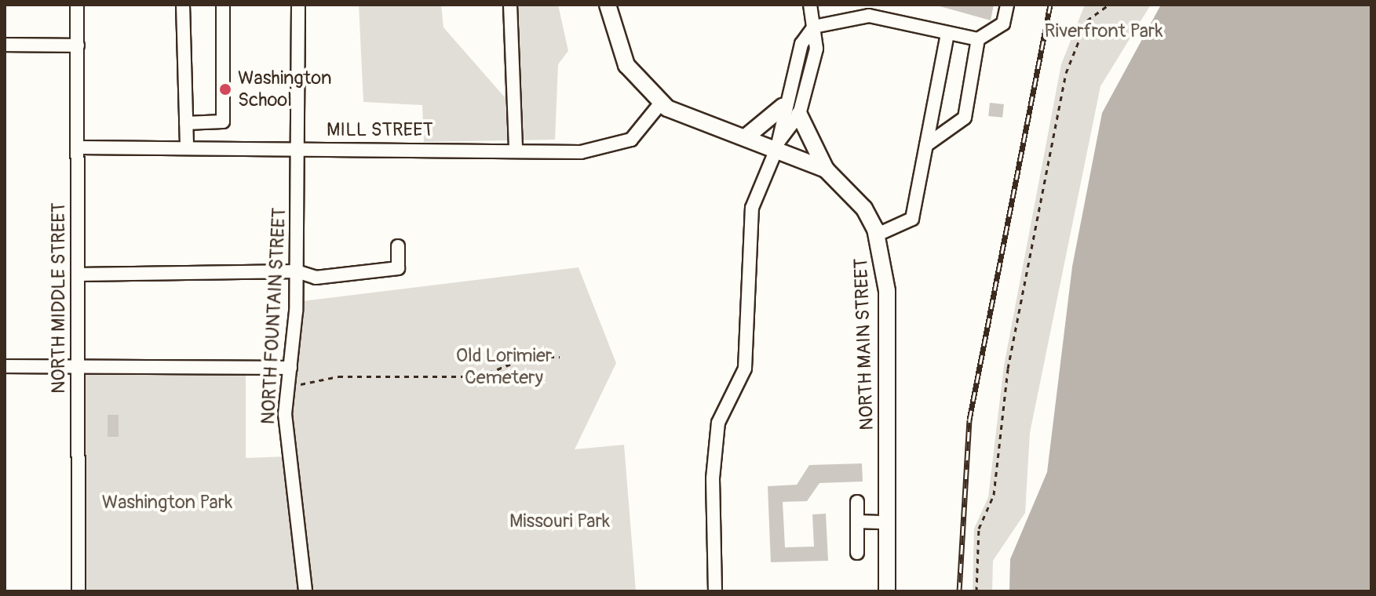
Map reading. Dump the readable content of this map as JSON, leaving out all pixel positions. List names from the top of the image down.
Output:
{
  "streets": {
    "main road": ["NORTH MAIN STREET"],
    "street": ["MILL STREET", "NORTH MIDDLE STREET", "NORTH FOUNTAIN STREET"]
  },
  "crossings": [
    ["MILL STREET", "NORTH MIDDLE STREET"],
    ["MILL STREET", "NORTH FOUNTAIN STREET"],
    ["MILL STREET", "NORTH MAIN STREET"]
  ],
  "parks": [
    "Riverfront Park",
    "Old Lorimier Cemetery",
    "Washington Park",
    "Missouri Park"
  ],
  "places": ["Washington School"]
}
